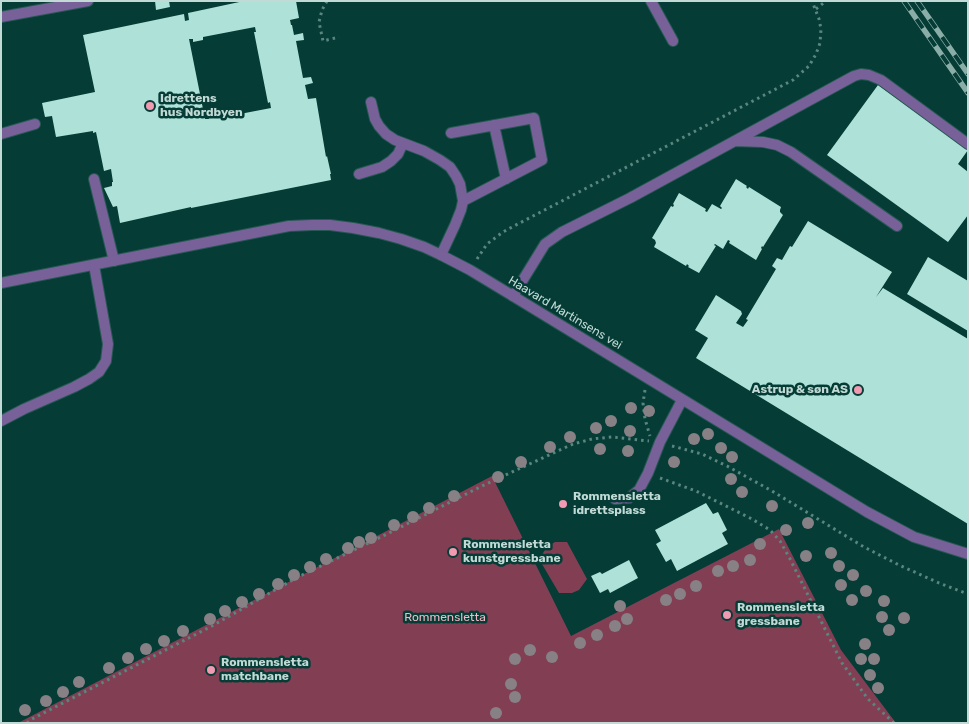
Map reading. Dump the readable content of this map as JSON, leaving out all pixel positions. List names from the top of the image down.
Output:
{
  "streets": {
    "street": ["Haavard Martinsens vei"]
  },
  "parks": ["Rommensletta"],
  "places": [
    "Idrettens hus Nordbyen",
    "Astrup & søn AS",
    "Rommensletta idrettsplass",
    "Rommensletta kunstgressbane",
    "Rommensletta gressbane",
    "Rommensletta matchbane"
  ]
}
